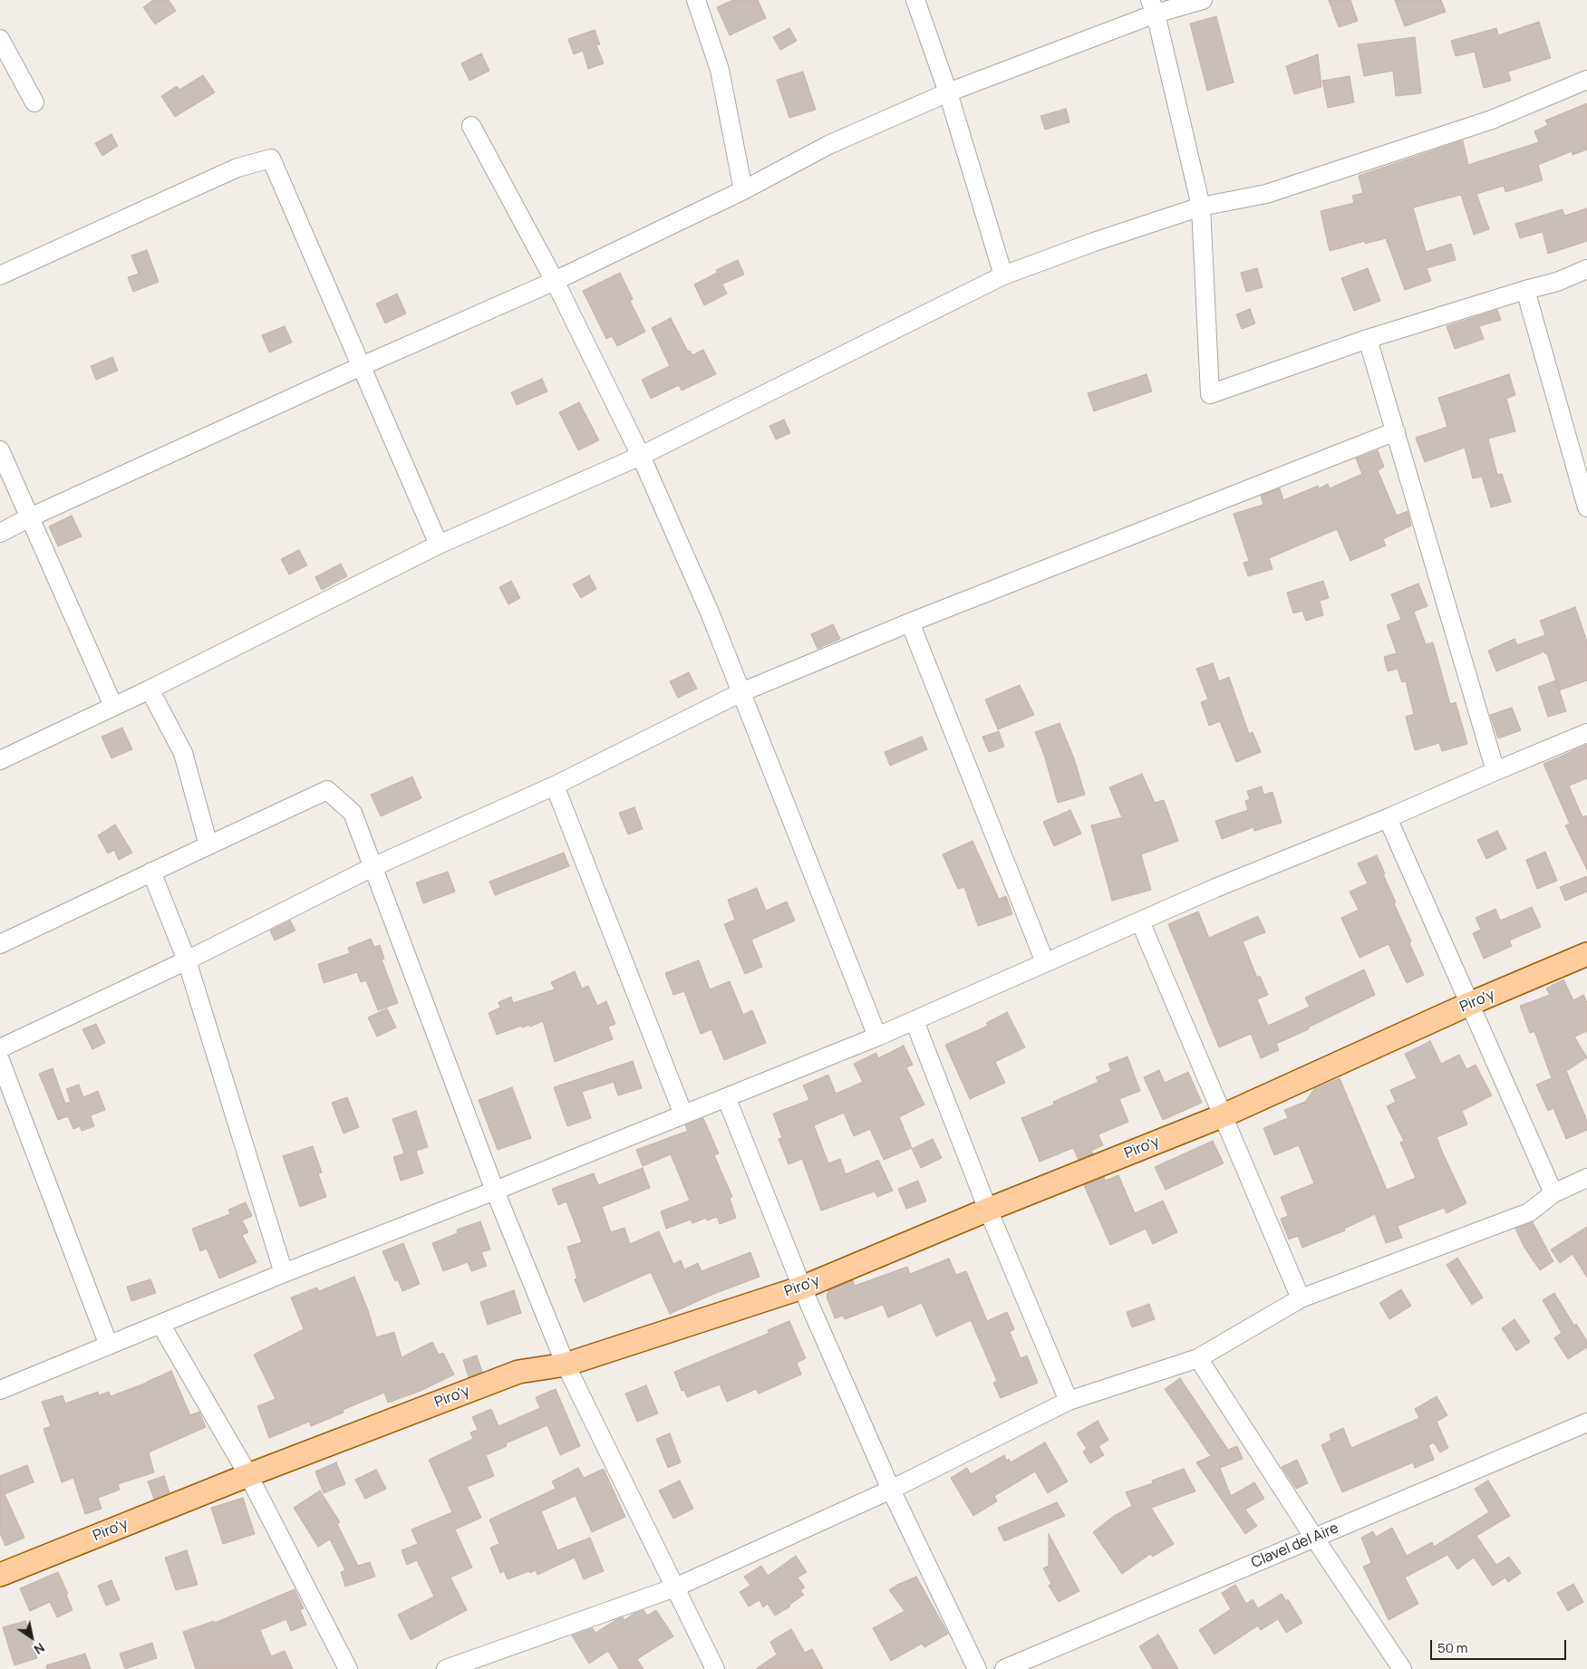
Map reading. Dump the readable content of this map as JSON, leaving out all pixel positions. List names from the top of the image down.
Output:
{
  "streets": {
    "main road": ["Piro'y"],
    "street": ["Clavel del Aire"]
  },
  "scale_bar": "50 m",
  "north": "bottom right"
}
